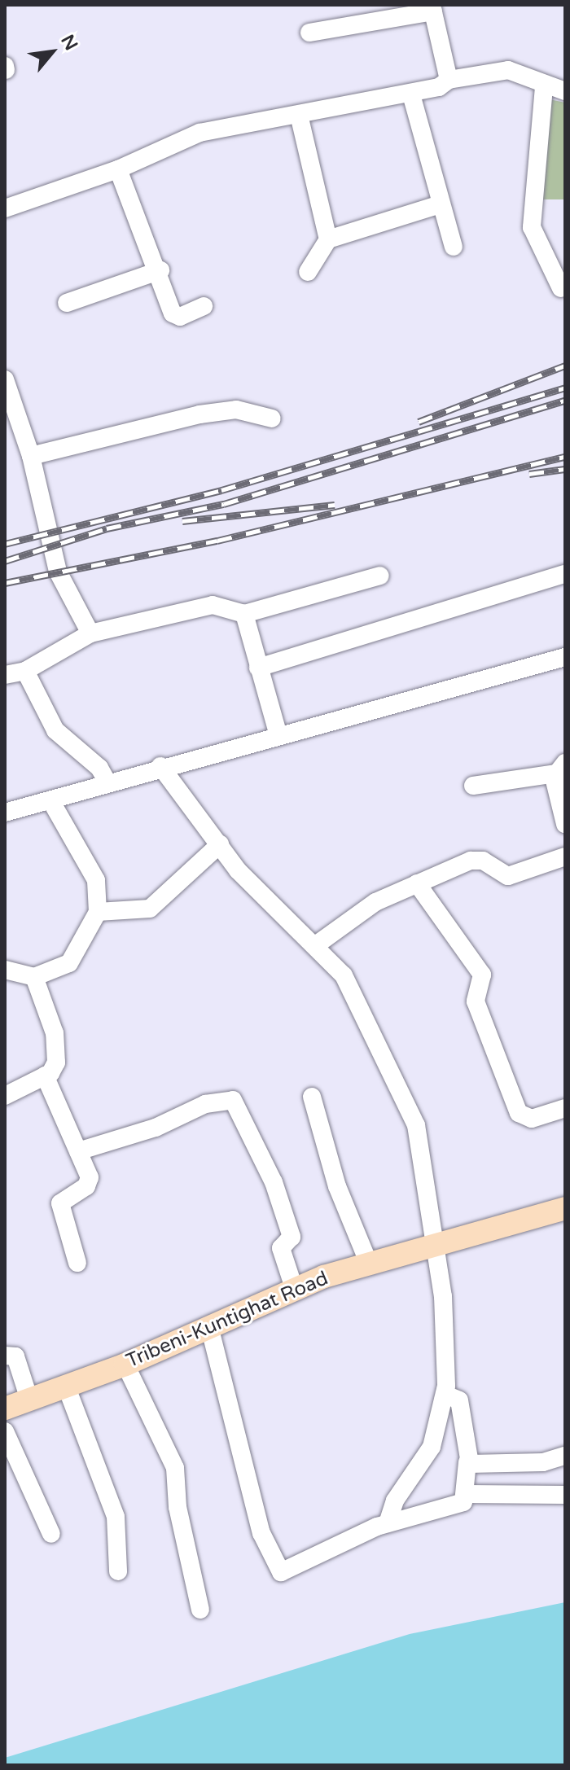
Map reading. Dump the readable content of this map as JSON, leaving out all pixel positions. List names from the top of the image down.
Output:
{
  "streets": {
    "main road": ["Tribeni-Kuntighat Road"]
  },
  "north": "top right"
}
